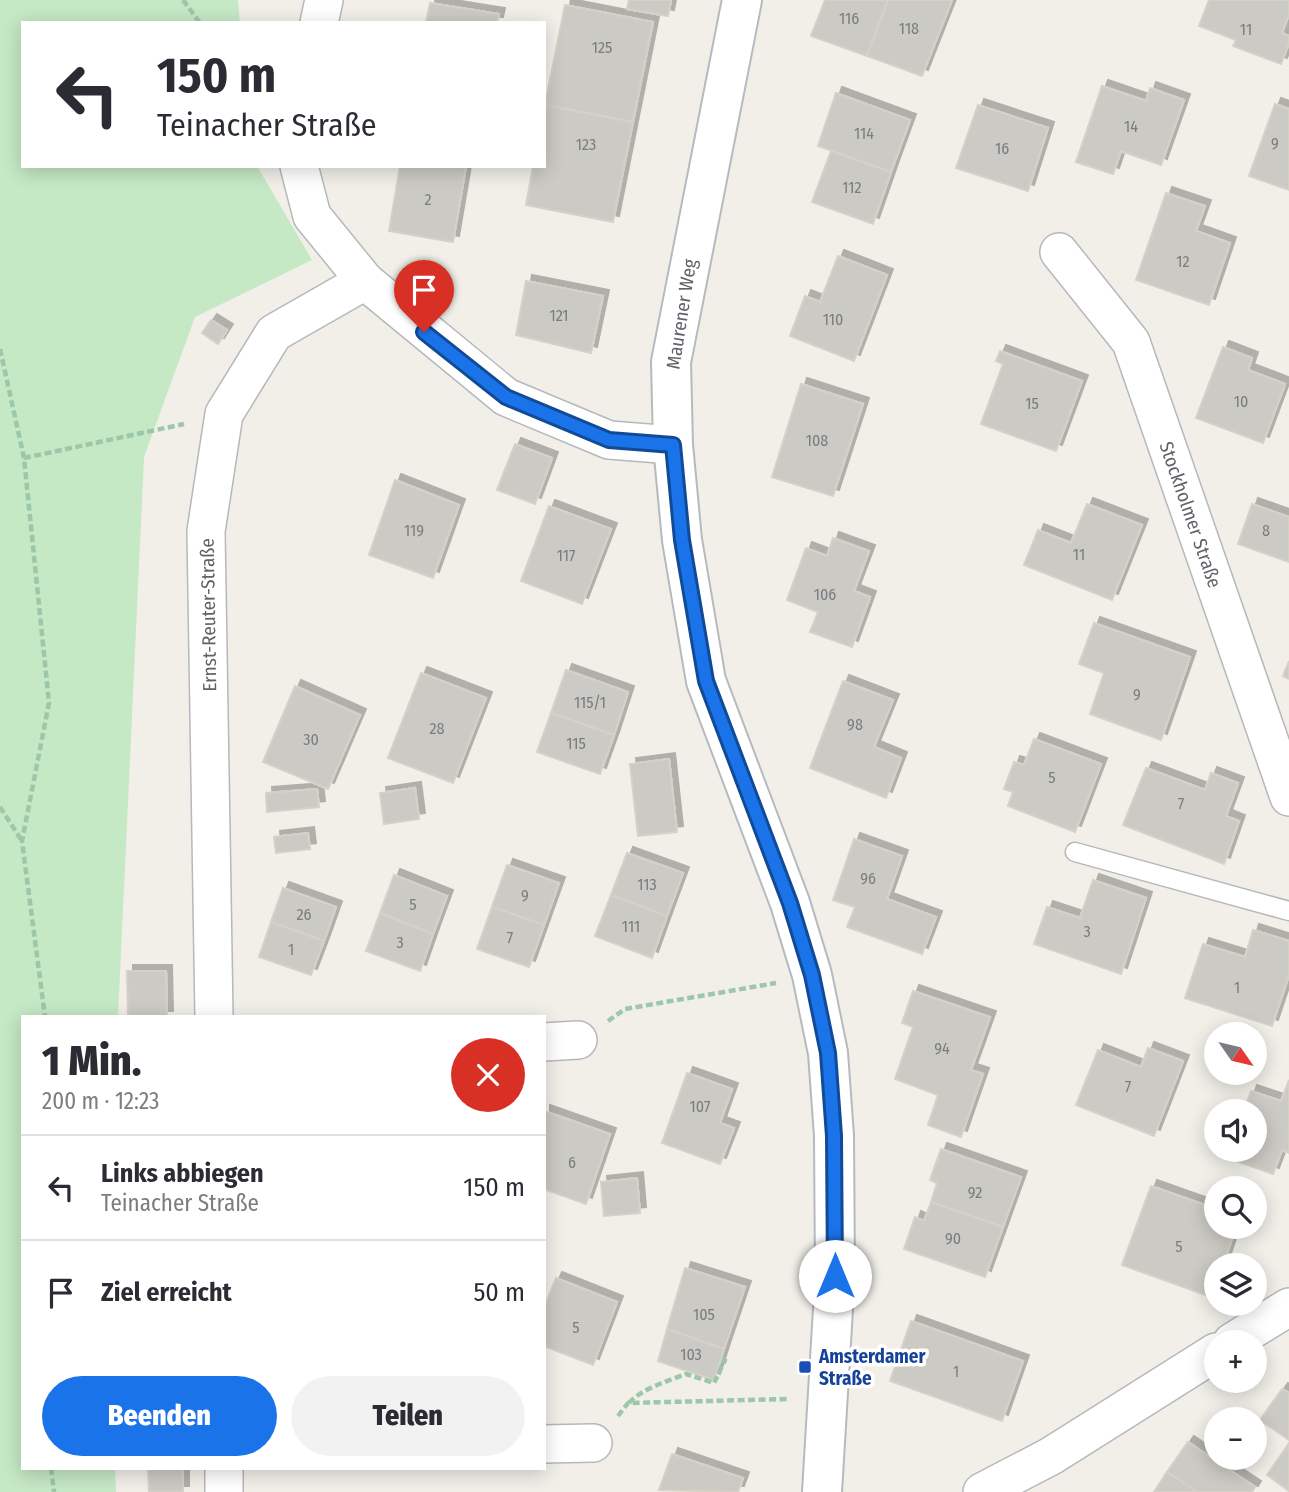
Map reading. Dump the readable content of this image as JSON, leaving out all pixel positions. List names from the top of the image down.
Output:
{
  "streets": {
    "street": ["Maurener Weg", "Stockholmer Straße", "Ernst-Reuter-Straße"]
  },
  "places": {
    "transit": ["Amsterdamer Straße"]
  },
  "house_numbers": [
    "116",
    "118",
    "11",
    "125",
    "14",
    "114",
    "9",
    "123",
    "16",
    "112",
    "2",
    "12",
    "121",
    "110",
    "10",
    "15",
    "108",
    "119",
    "8",
    "11",
    "117",
    "106",
    "9",
    "115/1",
    "98",
    "28",
    "30",
    "115",
    "5",
    "7",
    "96",
    "113",
    "9",
    "5",
    "26",
    "111",
    "3",
    "7",
    "3",
    "1",
    "1",
    "94",
    "7",
    "107",
    "6",
    "92",
    "90",
    "5",
    "105",
    "5",
    "103",
    "1"
  ],
  "north": "bottom right",
  "page": {
    "turn": ["150 m", "Teinacher Straße"],
    "heading": ["1 Min.", "200 m · 12:23"],
    "map_buttons": ["+", "−"],
    "list": [
      {
        "name": "Links abbiegen",
        "note": "Teinacher Straße",
        "value": "150 m"
      },
      {
        "name": "Ziel erreicht",
        "value": "50 m"
      }
    ],
    "buttons": ["Beenden", "Teilen"]
  }
}
